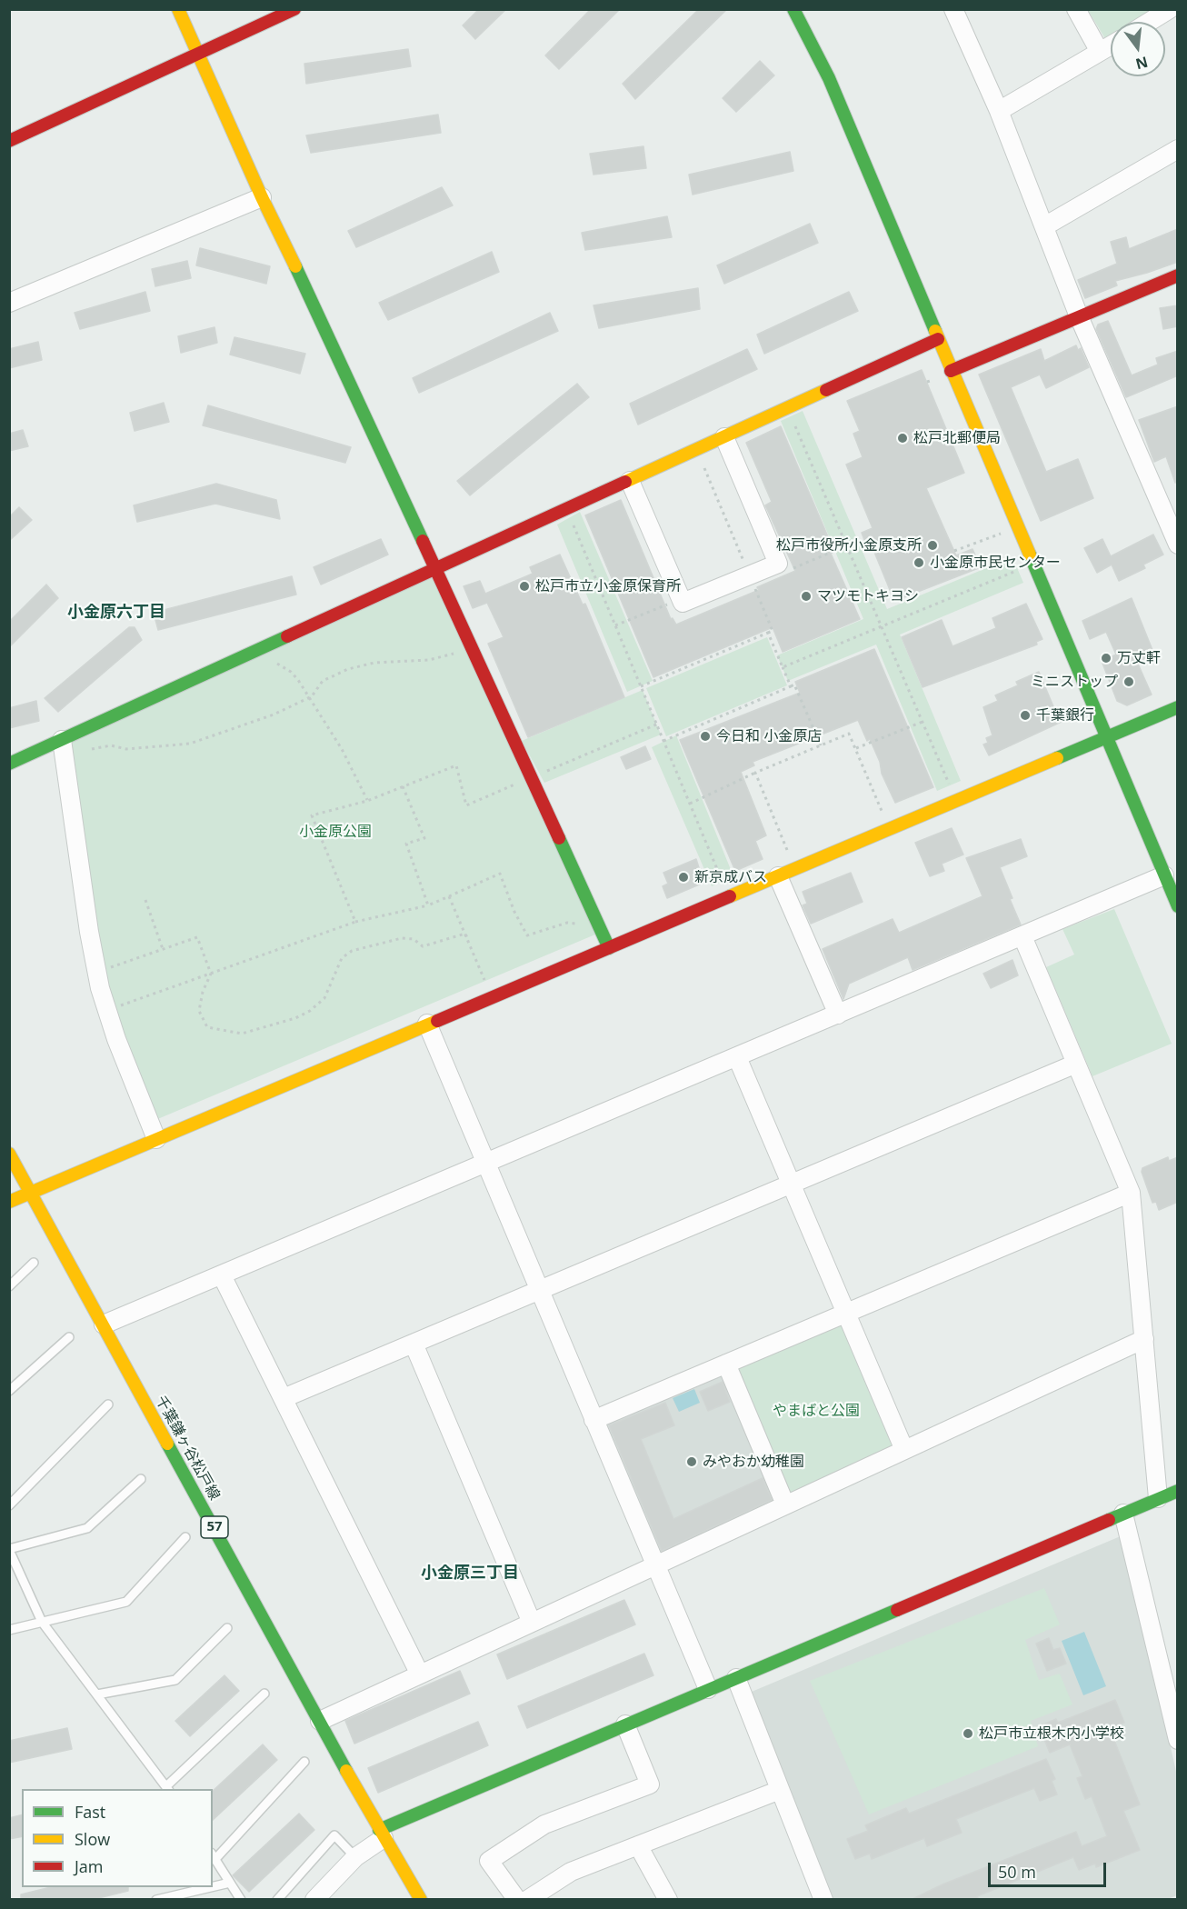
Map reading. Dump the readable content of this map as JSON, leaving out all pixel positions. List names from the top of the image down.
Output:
{
  "streets": {
    "street": ["千葉鎌ヶ谷松戸線", "57"]
  },
  "districts": ["小金原六丁目", "小金原三丁目"],
  "parks": ["小金原公園", "やまばと公園"],
  "places": [
    "松戸北郵便局",
    "松戸市役所小金原支所",
    "小金原市民センター",
    "松戸市立小金原保育所",
    "マツモトキヨシ",
    "万丈軒",
    "ミニストップ",
    "千葉銀行",
    "今日和 小金原店",
    "新京成バス",
    "みやおか幼稚園",
    "松戸市立根木内小学校"
  ],
  "legend": ["Fast", "Slow", "Jam"],
  "scale_bar": "50 m",
  "north": "bottom"
}
